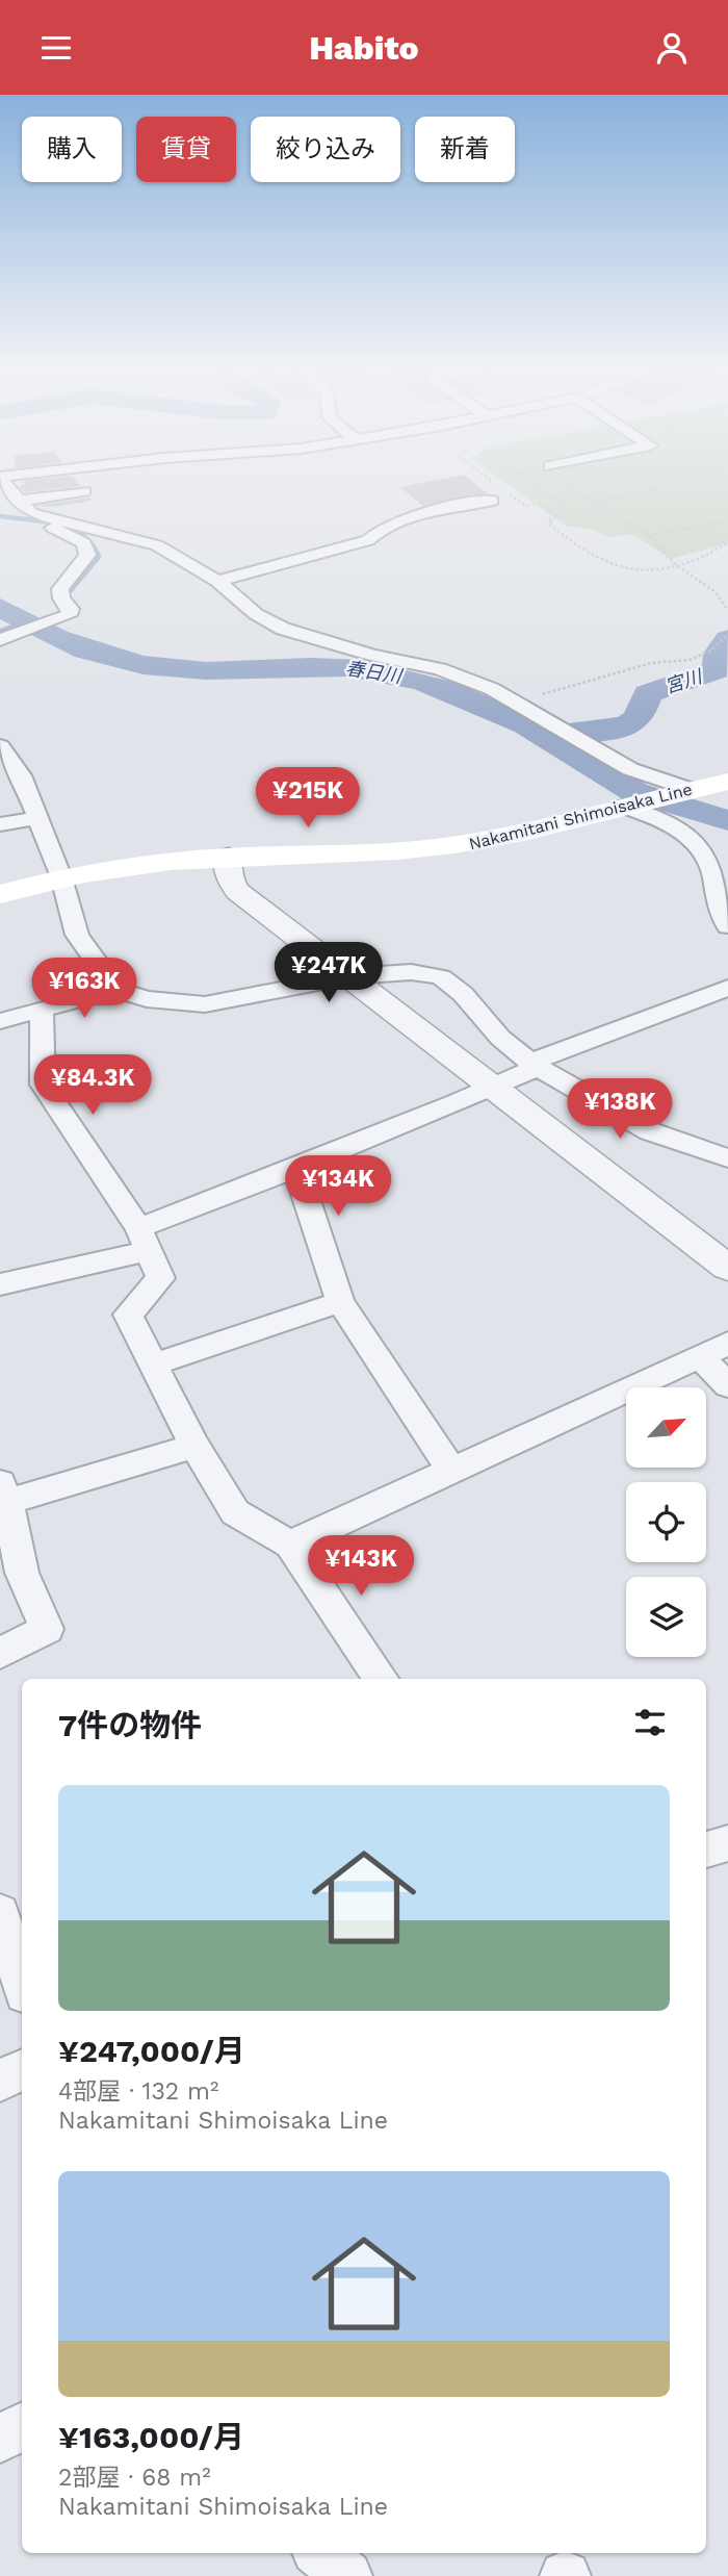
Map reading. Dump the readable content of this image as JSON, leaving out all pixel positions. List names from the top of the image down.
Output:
{
  "streets": {
    "main road": ["Nakamitani Shimoisaka Line"]
  },
  "water": ["春日川", "宮川"],
  "north": "top right",
  "page": {
    "header": "Habito",
    "chip": [
      "購入",
      "賃貸",
      "絞り込み",
      "新着"
    ],
    "price": [
      "¥215K",
      "¥247K",
      "¥163K",
      "¥84.3K",
      "¥138K",
      "¥134K",
      "¥143K"
    ],
    "heading": "7件の物件",
    "list": [
      {
        "name": "¥247,000/月",
        "note": "4部屋 · 132 m² · Nakamitani Shimoisaka Line"
      },
      {
        "name": "¥163,000/月",
        "note": "2部屋 · 68 m² · Nakamitani Shimoisaka Line"
      }
    ]
  }
}
